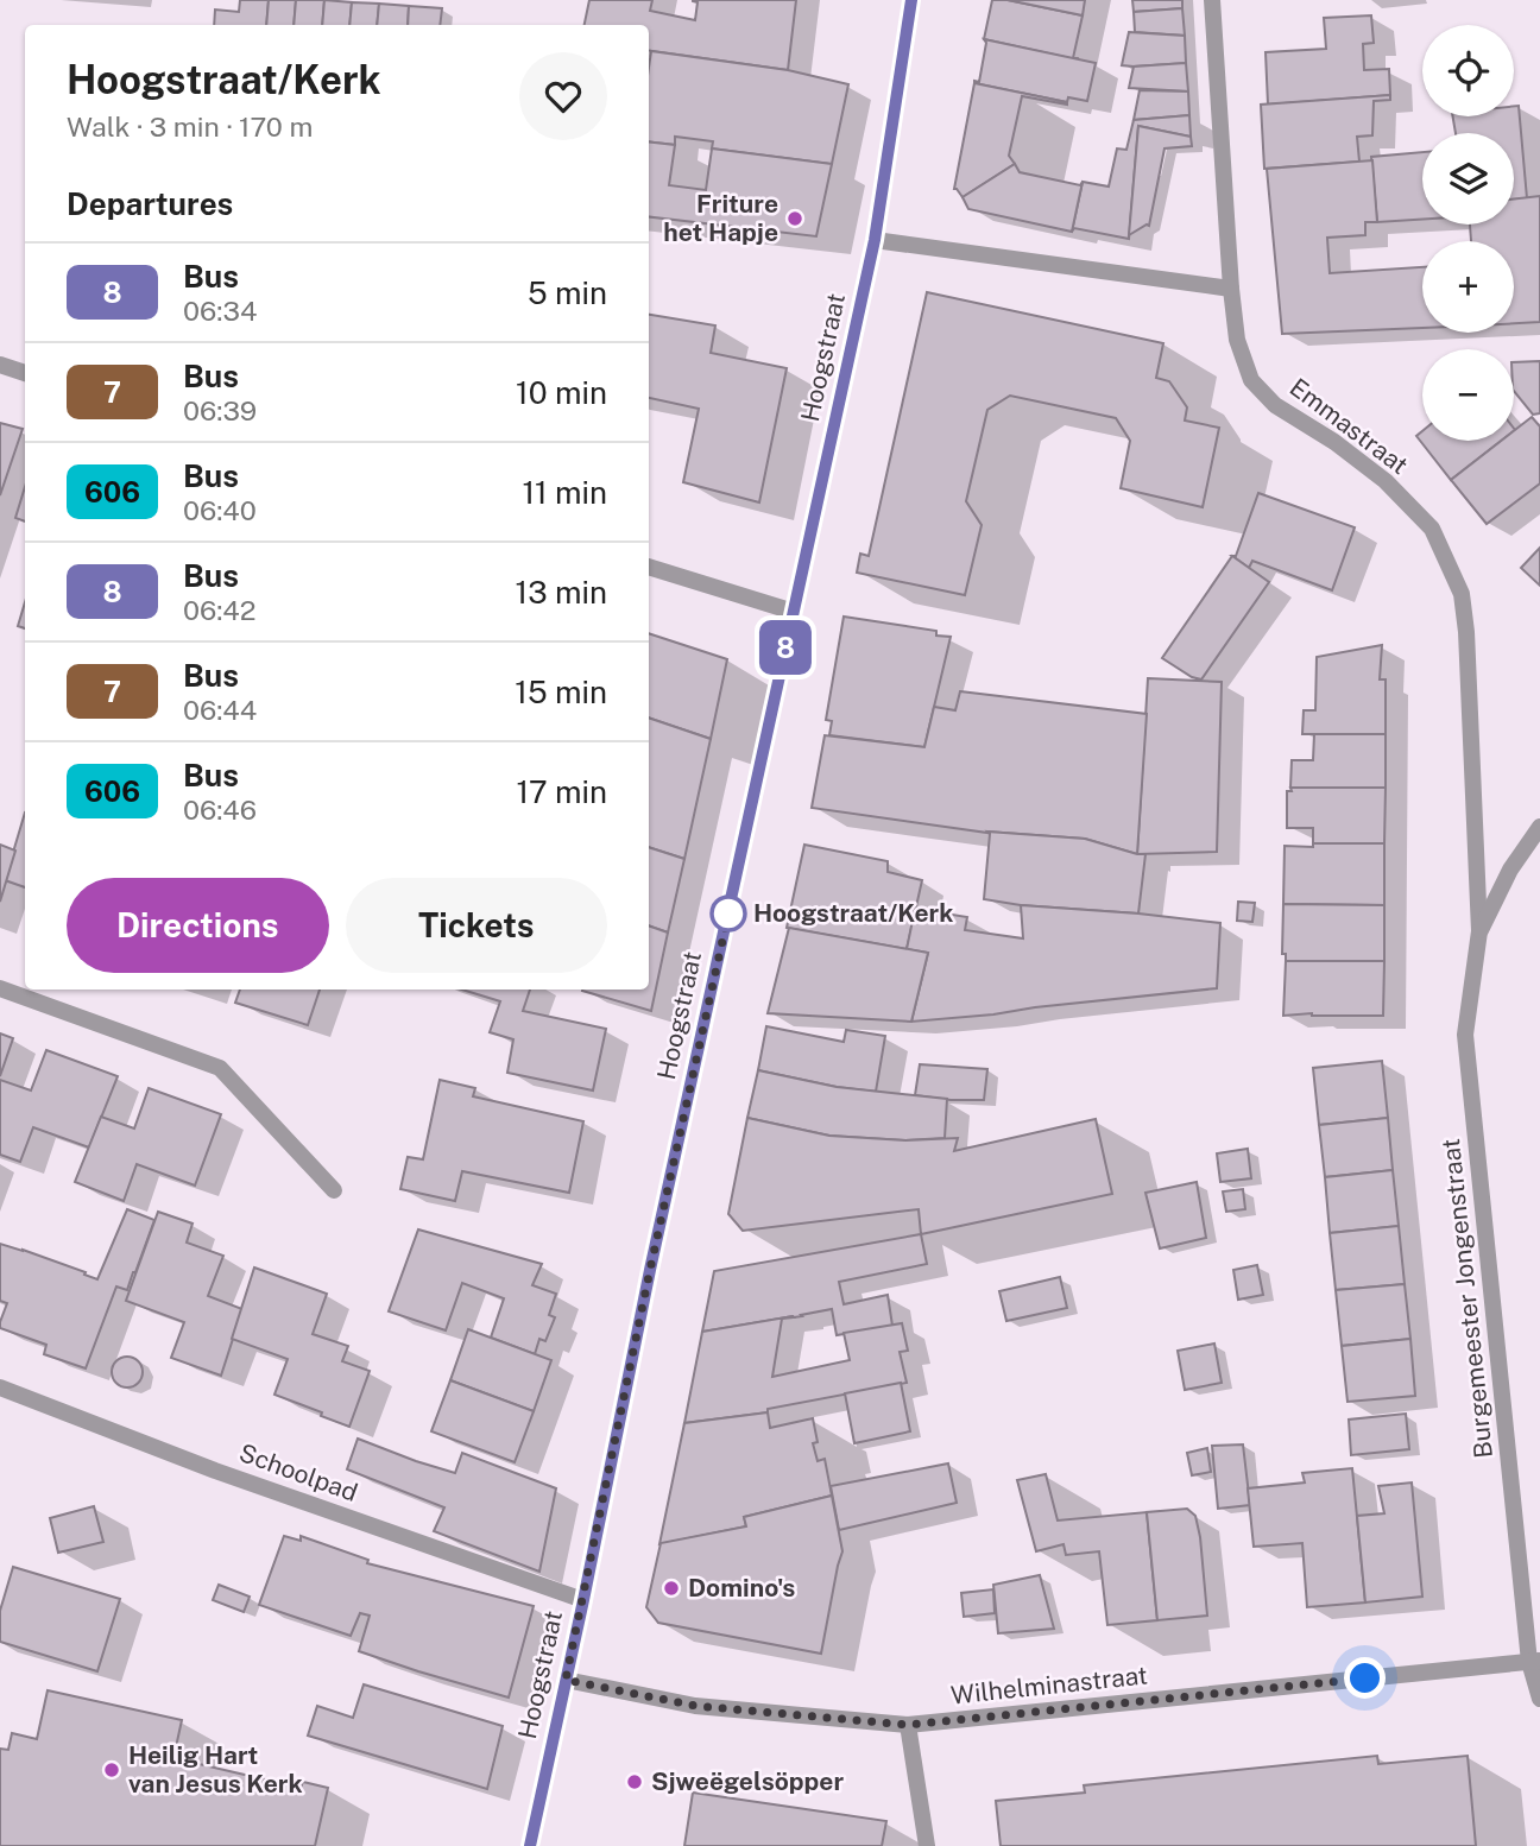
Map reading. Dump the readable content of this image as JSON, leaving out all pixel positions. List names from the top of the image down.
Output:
{
  "streets": {
    "main road": ["Hoogstraat"],
    "street": [
      "Emmastraat",
      "Burgemeester Jongenstraat",
      "Schoolpad",
      "Wilhelminastraat"
    ]
  },
  "crossings": [
    ["Hoogstraat", "Schoolpad"],
    ["Hoogstraat", "Wilhelminastraat"],
    ["Emmastraat", "Burgemeester Jongenstraat"],
    ["Burgemeester Jongenstraat", "Wilhelminastraat"]
  ],
  "places": [
    "Friture het Hapje",
    "Hoogstraat/Kerk",
    "Domino's",
    "Heilig Hart van Jesus Kerk",
    "Sjweëgelsöpper"
  ],
  "lines": ["bus line 8"],
  "page": {
    "on_map": "8",
    "map_buttons": ["+", "−"],
    "heading": [
      ["Hoogstraat/Kerk", "Walk · 3 min · 170 m"],
      "Departures"
    ],
    "list": [
      {
        "mark": "8",
        "name": "Bus",
        "note": "06:34",
        "value": "5 min"
      },
      {
        "mark": "7",
        "name": "Bus",
        "note": "06:39",
        "value": "10 min"
      },
      {
        "mark": "606",
        "name": "Bus",
        "note": "06:40",
        "value": "11 min"
      },
      {
        "mark": "8",
        "name": "Bus",
        "note": "06:42",
        "value": "13 min"
      },
      {
        "mark": "7",
        "name": "Bus",
        "note": "06:44",
        "value": "15 min"
      },
      {
        "mark": "606",
        "name": "Bus",
        "note": "06:46",
        "value": "17 min"
      }
    ],
    "buttons": ["Directions", "Tickets"]
  }
}
